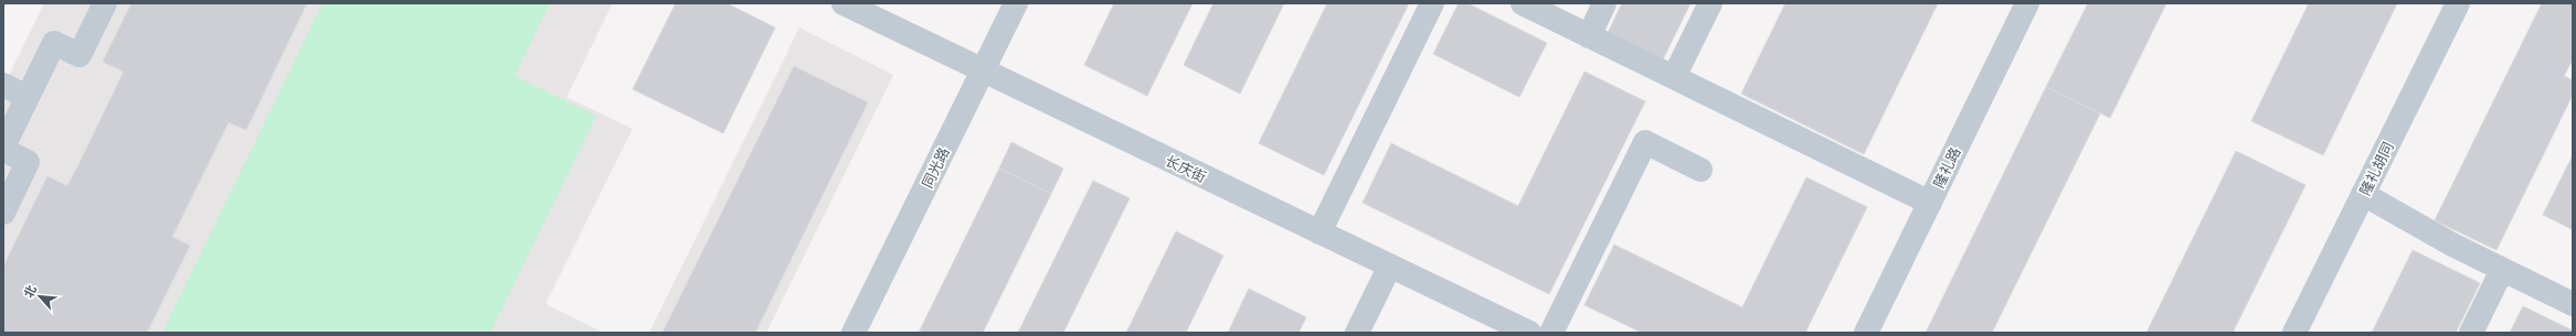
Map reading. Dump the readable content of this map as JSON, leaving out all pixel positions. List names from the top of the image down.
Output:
{
  "streets": {
    "street": [
      "同光路",
      "隆礼路",
      "长庆街",
      "隆礼胡同"
    ]
  },
  "crossings": [
    ["同光路", "长庆街"]
  ],
  "north": "top left"
}
